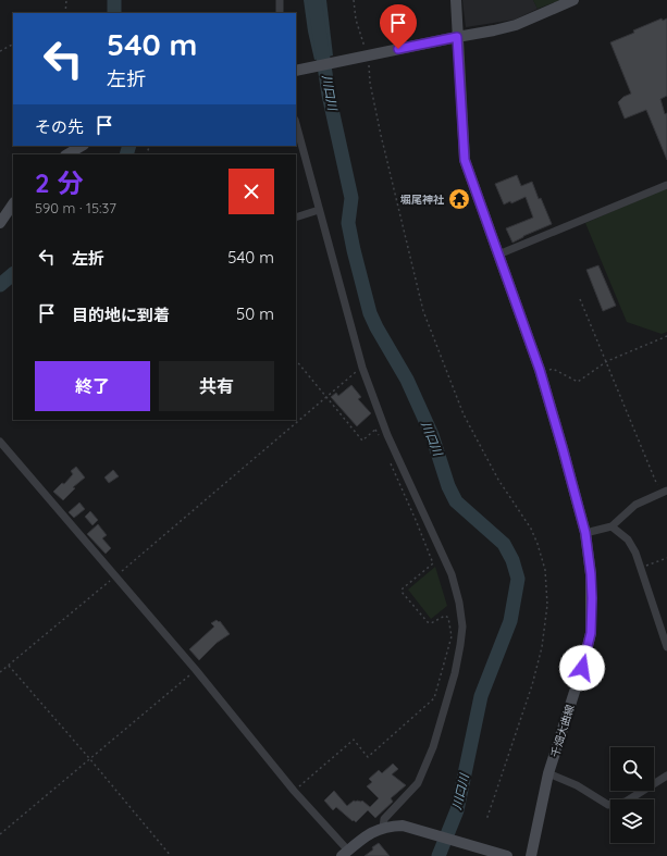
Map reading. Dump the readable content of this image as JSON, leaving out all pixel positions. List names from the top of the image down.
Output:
{
  "streets": {
    "main road": ["千畑大曲線"]
  },
  "water": ["川口川"],
  "places": {
    "temple": ["堀尾神社"]
  },
  "page": {
    "turn": ["540 m", "左折"],
    "then": "その先",
    "heading": ["2 分", "590 m · 15:37"],
    "list": [
      {
        "name": "左折",
        "value": "540 m"
      },
      {
        "name": "目的地に到着",
        "value": "50 m"
      }
    ],
    "buttons": ["終了", "共有"]
  }
}
